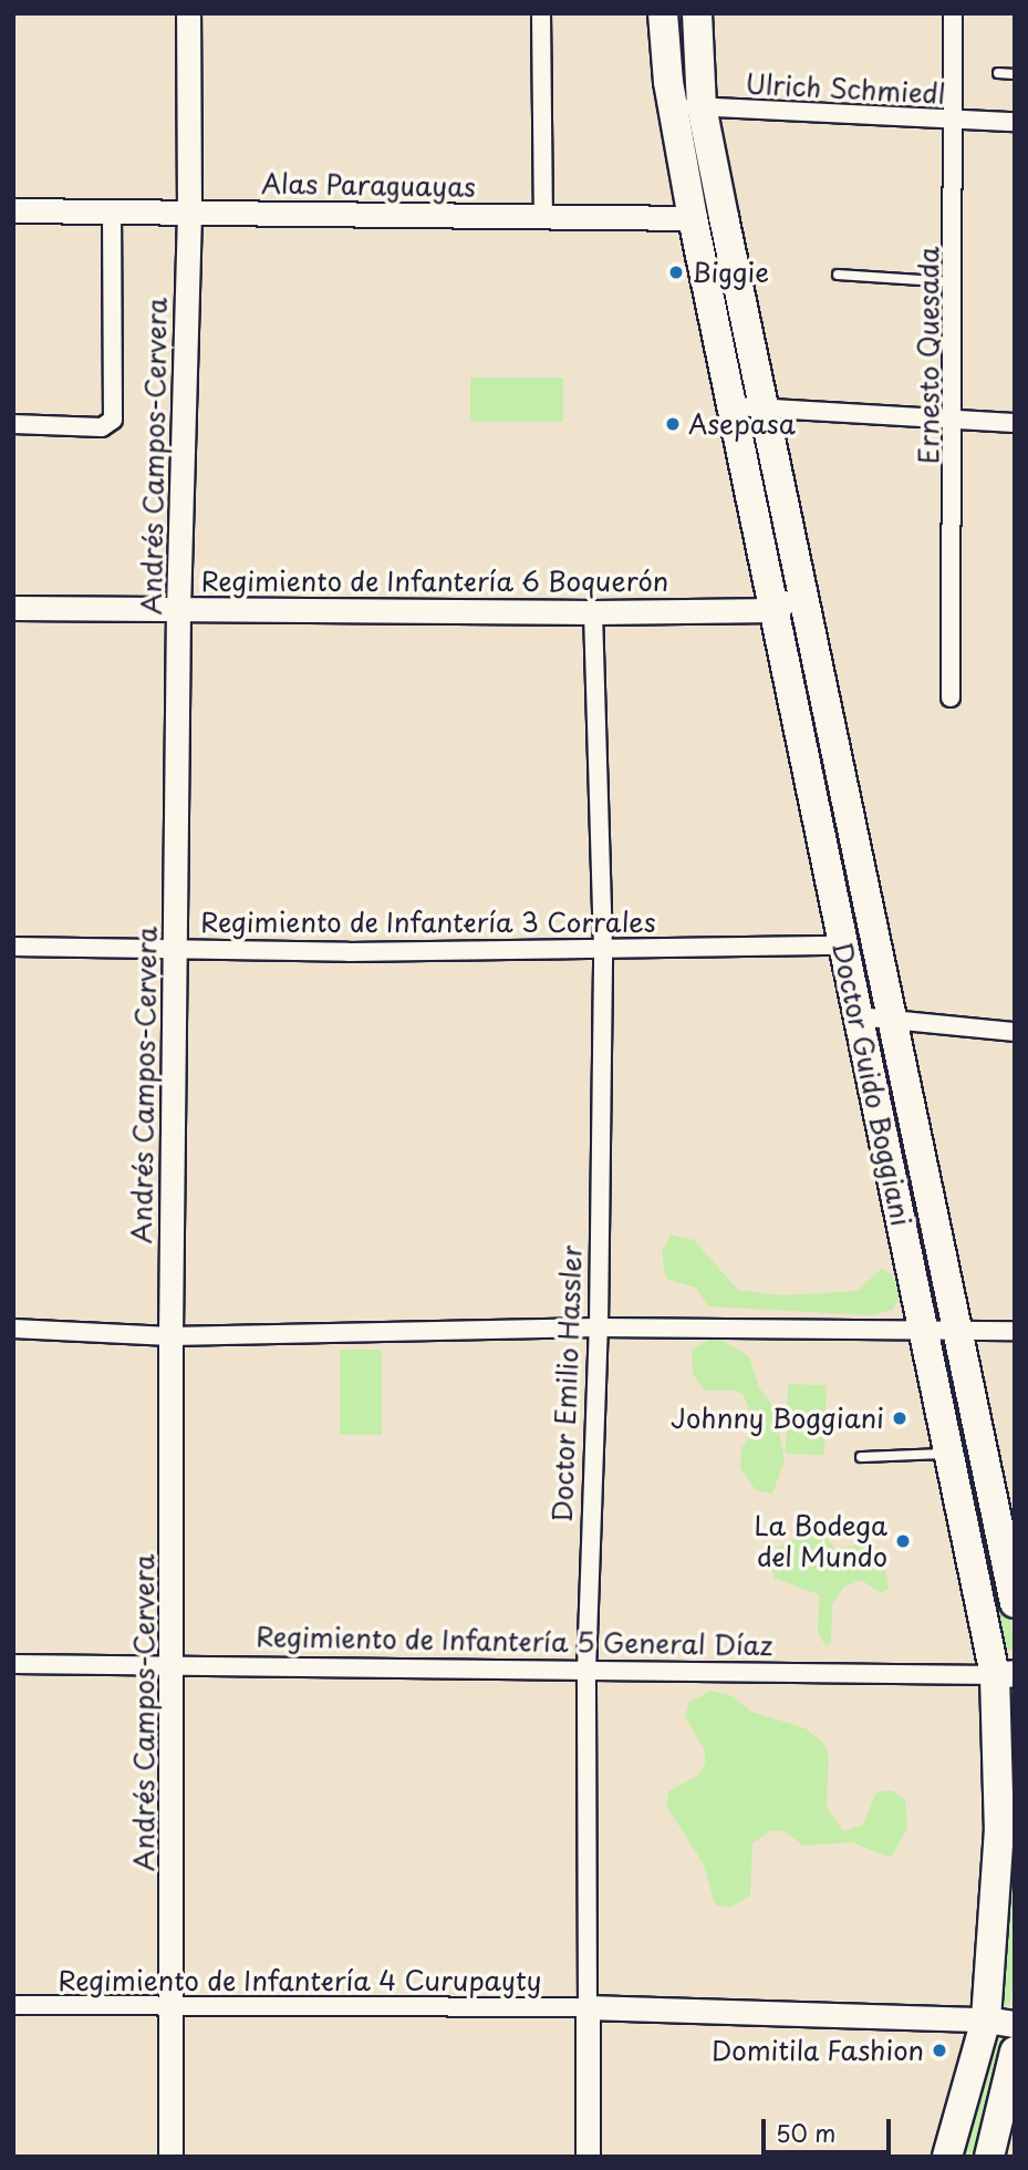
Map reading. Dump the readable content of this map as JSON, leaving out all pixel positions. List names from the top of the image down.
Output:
{
  "streets": {
    "main road": ["Doctor Guido Boggiani"],
    "street": [
      "Ulrich Schmiedl",
      "Alas Paraguayas",
      "Ernesto Quesada",
      "Andrés Campos-Cervera",
      "Regimiento de Infantería 6 Boquerón",
      "Regimiento de Infantería 3 Corrales",
      "Doctor Emilio Hassler",
      "Regimiento de Infantería 5 General Díaz",
      "Regimiento de Infantería 4 Curupayty"
    ]
  },
  "crossings": [
    ["Ulrich Schmiedl", "Ernesto Quesada"],
    ["Ulrich Schmiedl", "Doctor Guido Boggiani"],
    ["Alas Paraguayas", "Andrés Campos-Cervera"],
    ["Alas Paraguayas", "Doctor Guido Boggiani"],
    ["Andrés Campos-Cervera", "Regimiento de Infantería 6 Boquerón"],
    ["Andrés Campos-Cervera", "Regimiento de Infantería 3 Corrales"],
    ["Andrés Campos-Cervera", "Regimiento de Infantería 5 General Díaz"],
    ["Andrés Campos-Cervera", "Regimiento de Infantería 4 Curupayty"],
    ["Regimiento de Infantería 6 Boquerón", "Doctor Guido Boggiani"],
    ["Regimiento de Infantería 6 Boquerón", "Doctor Emilio Hassler"],
    ["Regimiento de Infantería 3 Corrales", "Doctor Guido Boggiani"],
    ["Regimiento de Infantería 3 Corrales", "Doctor Emilio Hassler"],
    ["Doctor Guido Boggiani", "Regimiento de Infantería 5 General Díaz"],
    ["Doctor Emilio Hassler", "Regimiento de Infantería 5 General Díaz"],
    ["Doctor Emilio Hassler", "Regimiento de Infantería 4 Curupayty"]
  ],
  "places": [
    "Biggie",
    "Asepasa",
    "Johnny Boggiani",
    "La Bodega del Mundo",
    "Domitila Fashion"
  ],
  "scale_bar": "50 m"
}
